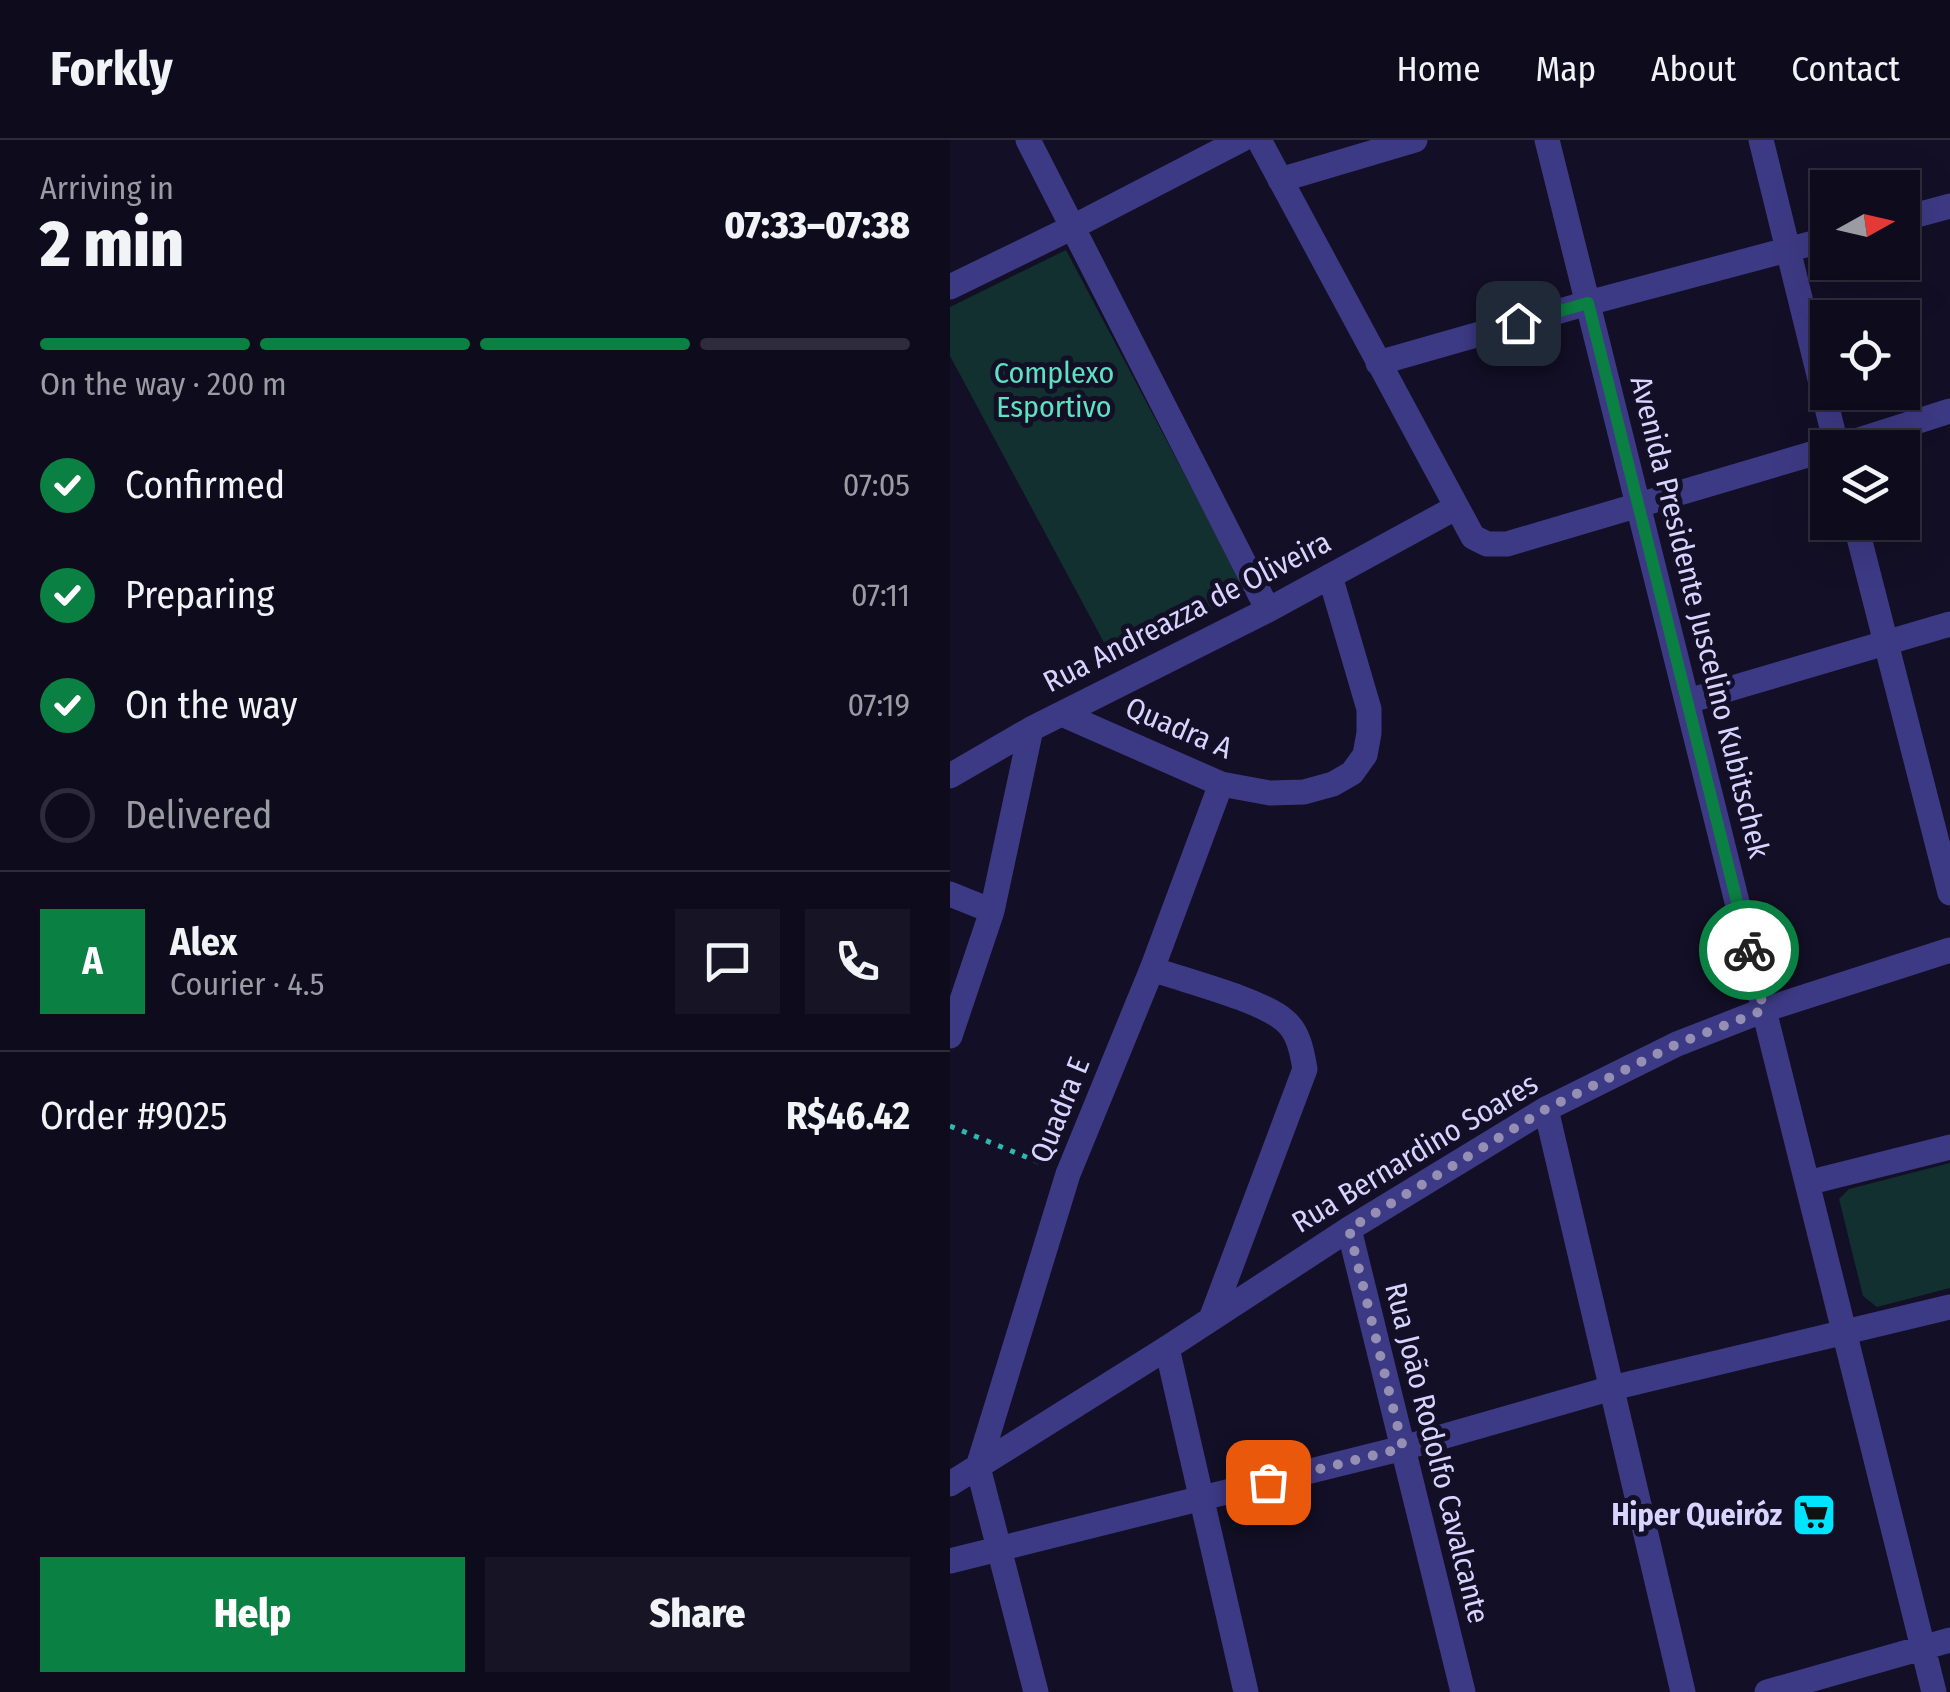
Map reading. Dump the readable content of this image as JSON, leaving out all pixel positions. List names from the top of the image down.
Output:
{
  "streets": {
    "street": [
      "Rua Andreazza de Oliveira",
      "Avenida Presidente Juscelino Kubitschek",
      "Quadra A",
      "Quadra E",
      "Rua Bernardino Soares",
      "Rua João Rodolfo Cavalcante"
    ]
  },
  "crossings": [
    ["Rua Andreazza de Oliveira", "Quadra A"],
    ["Avenida Presidente Juscelino Kubitschek", "Rua Bernardino Soares"],
    ["Quadra A", "Quadra E"],
    ["Quadra E", "Rua Bernardino Soares"],
    ["Rua Bernardino Soares", "Rua João Rodolfo Cavalcante"]
  ],
  "parks": ["Complexo Esportivo"],
  "places": {
    "supermarket": ["Hiper Queiróz"]
  },
  "north": "right",
  "page": {
    "header": "Forkly",
    "nav": [
      "Home",
      "Map",
      "About",
      "Contact"
    ],
    "heading": ["2 min", "Arriving in", "07:33–07:38"],
    "panel": [
      "Alex",
      "Courier · 4.5",
      "Order #9025",
      "R$46.42"
    ],
    "bar": "On the way · 200 m",
    "list": [
      ["Confirmed", "07:05"],
      ["Preparing", "07:11"],
      ["On the way", "07:19"],
      "Delivered"
    ],
    "round": "A",
    "buttons": ["Help", "Share"]
  }
}
